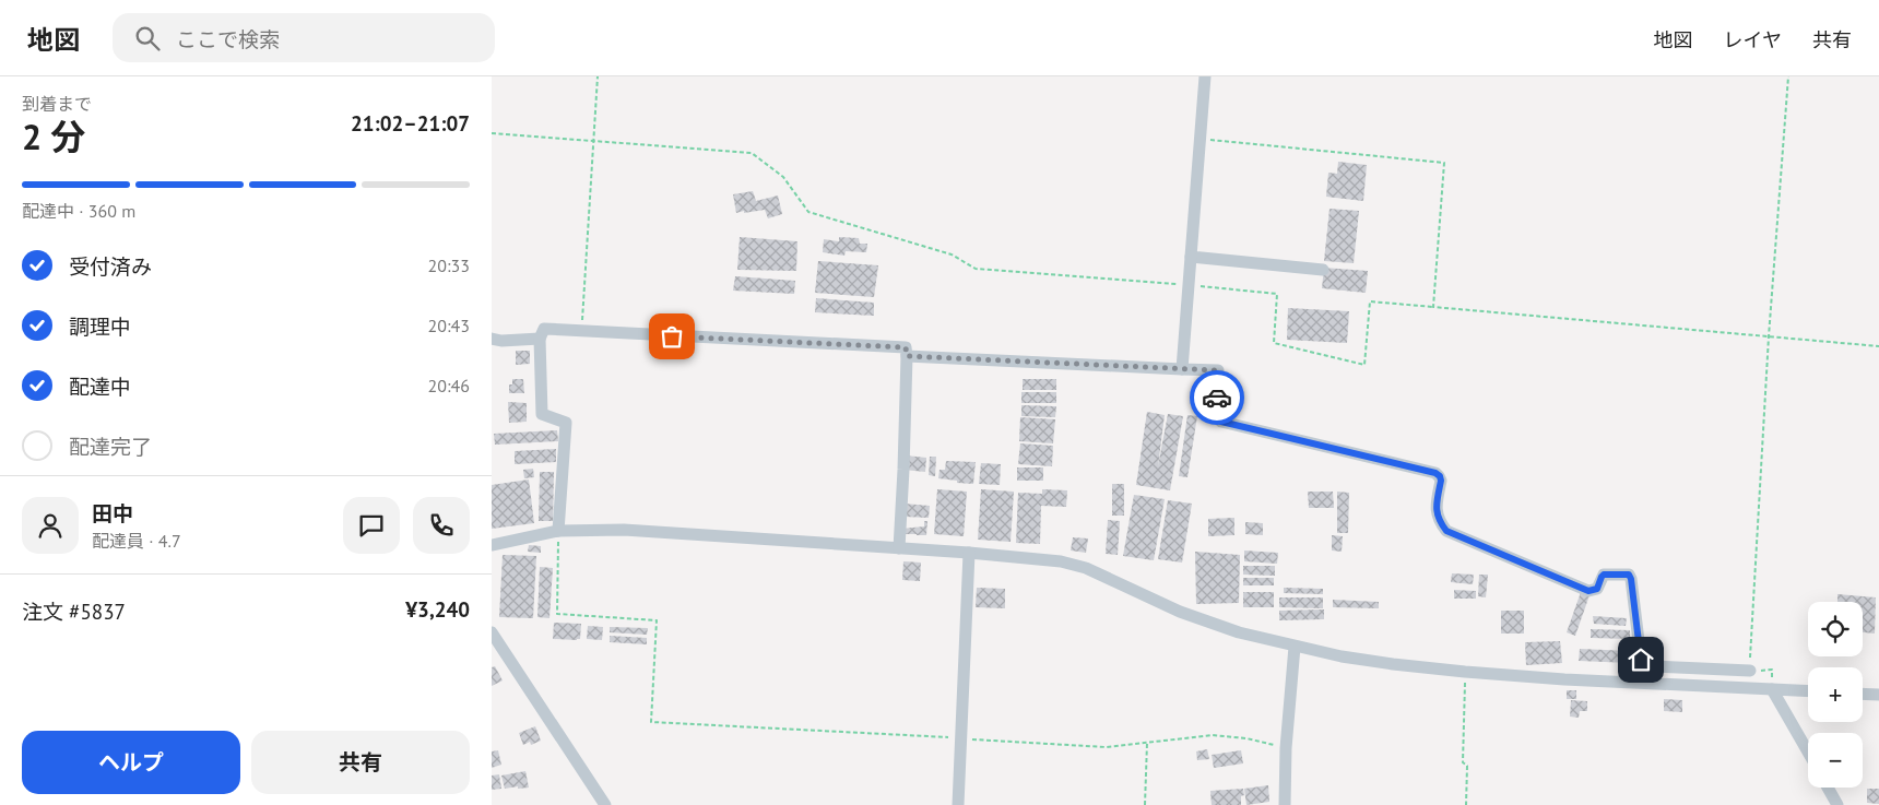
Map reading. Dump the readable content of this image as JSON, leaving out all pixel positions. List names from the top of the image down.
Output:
{
  "page": {
    "header": "地図",
    "search": "ここで検索",
    "nav": ["地図", "レイヤ", "共有"],
    "heading": ["2 分", "到着まで", "21:02–21:07"],
    "panel": [
      "田中",
      "配達員 · 4.7",
      "注文 #5837",
      "¥3,240"
    ],
    "bar": "配達中 · 360 m",
    "list": [
      ["受付済み", "20:33"],
      ["調理中", "20:43"],
      ["配達中", "20:46"],
      "配達完了"
    ],
    "map_buttons": ["+", "−"],
    "buttons": ["ヘルプ", "共有"]
  }
}
